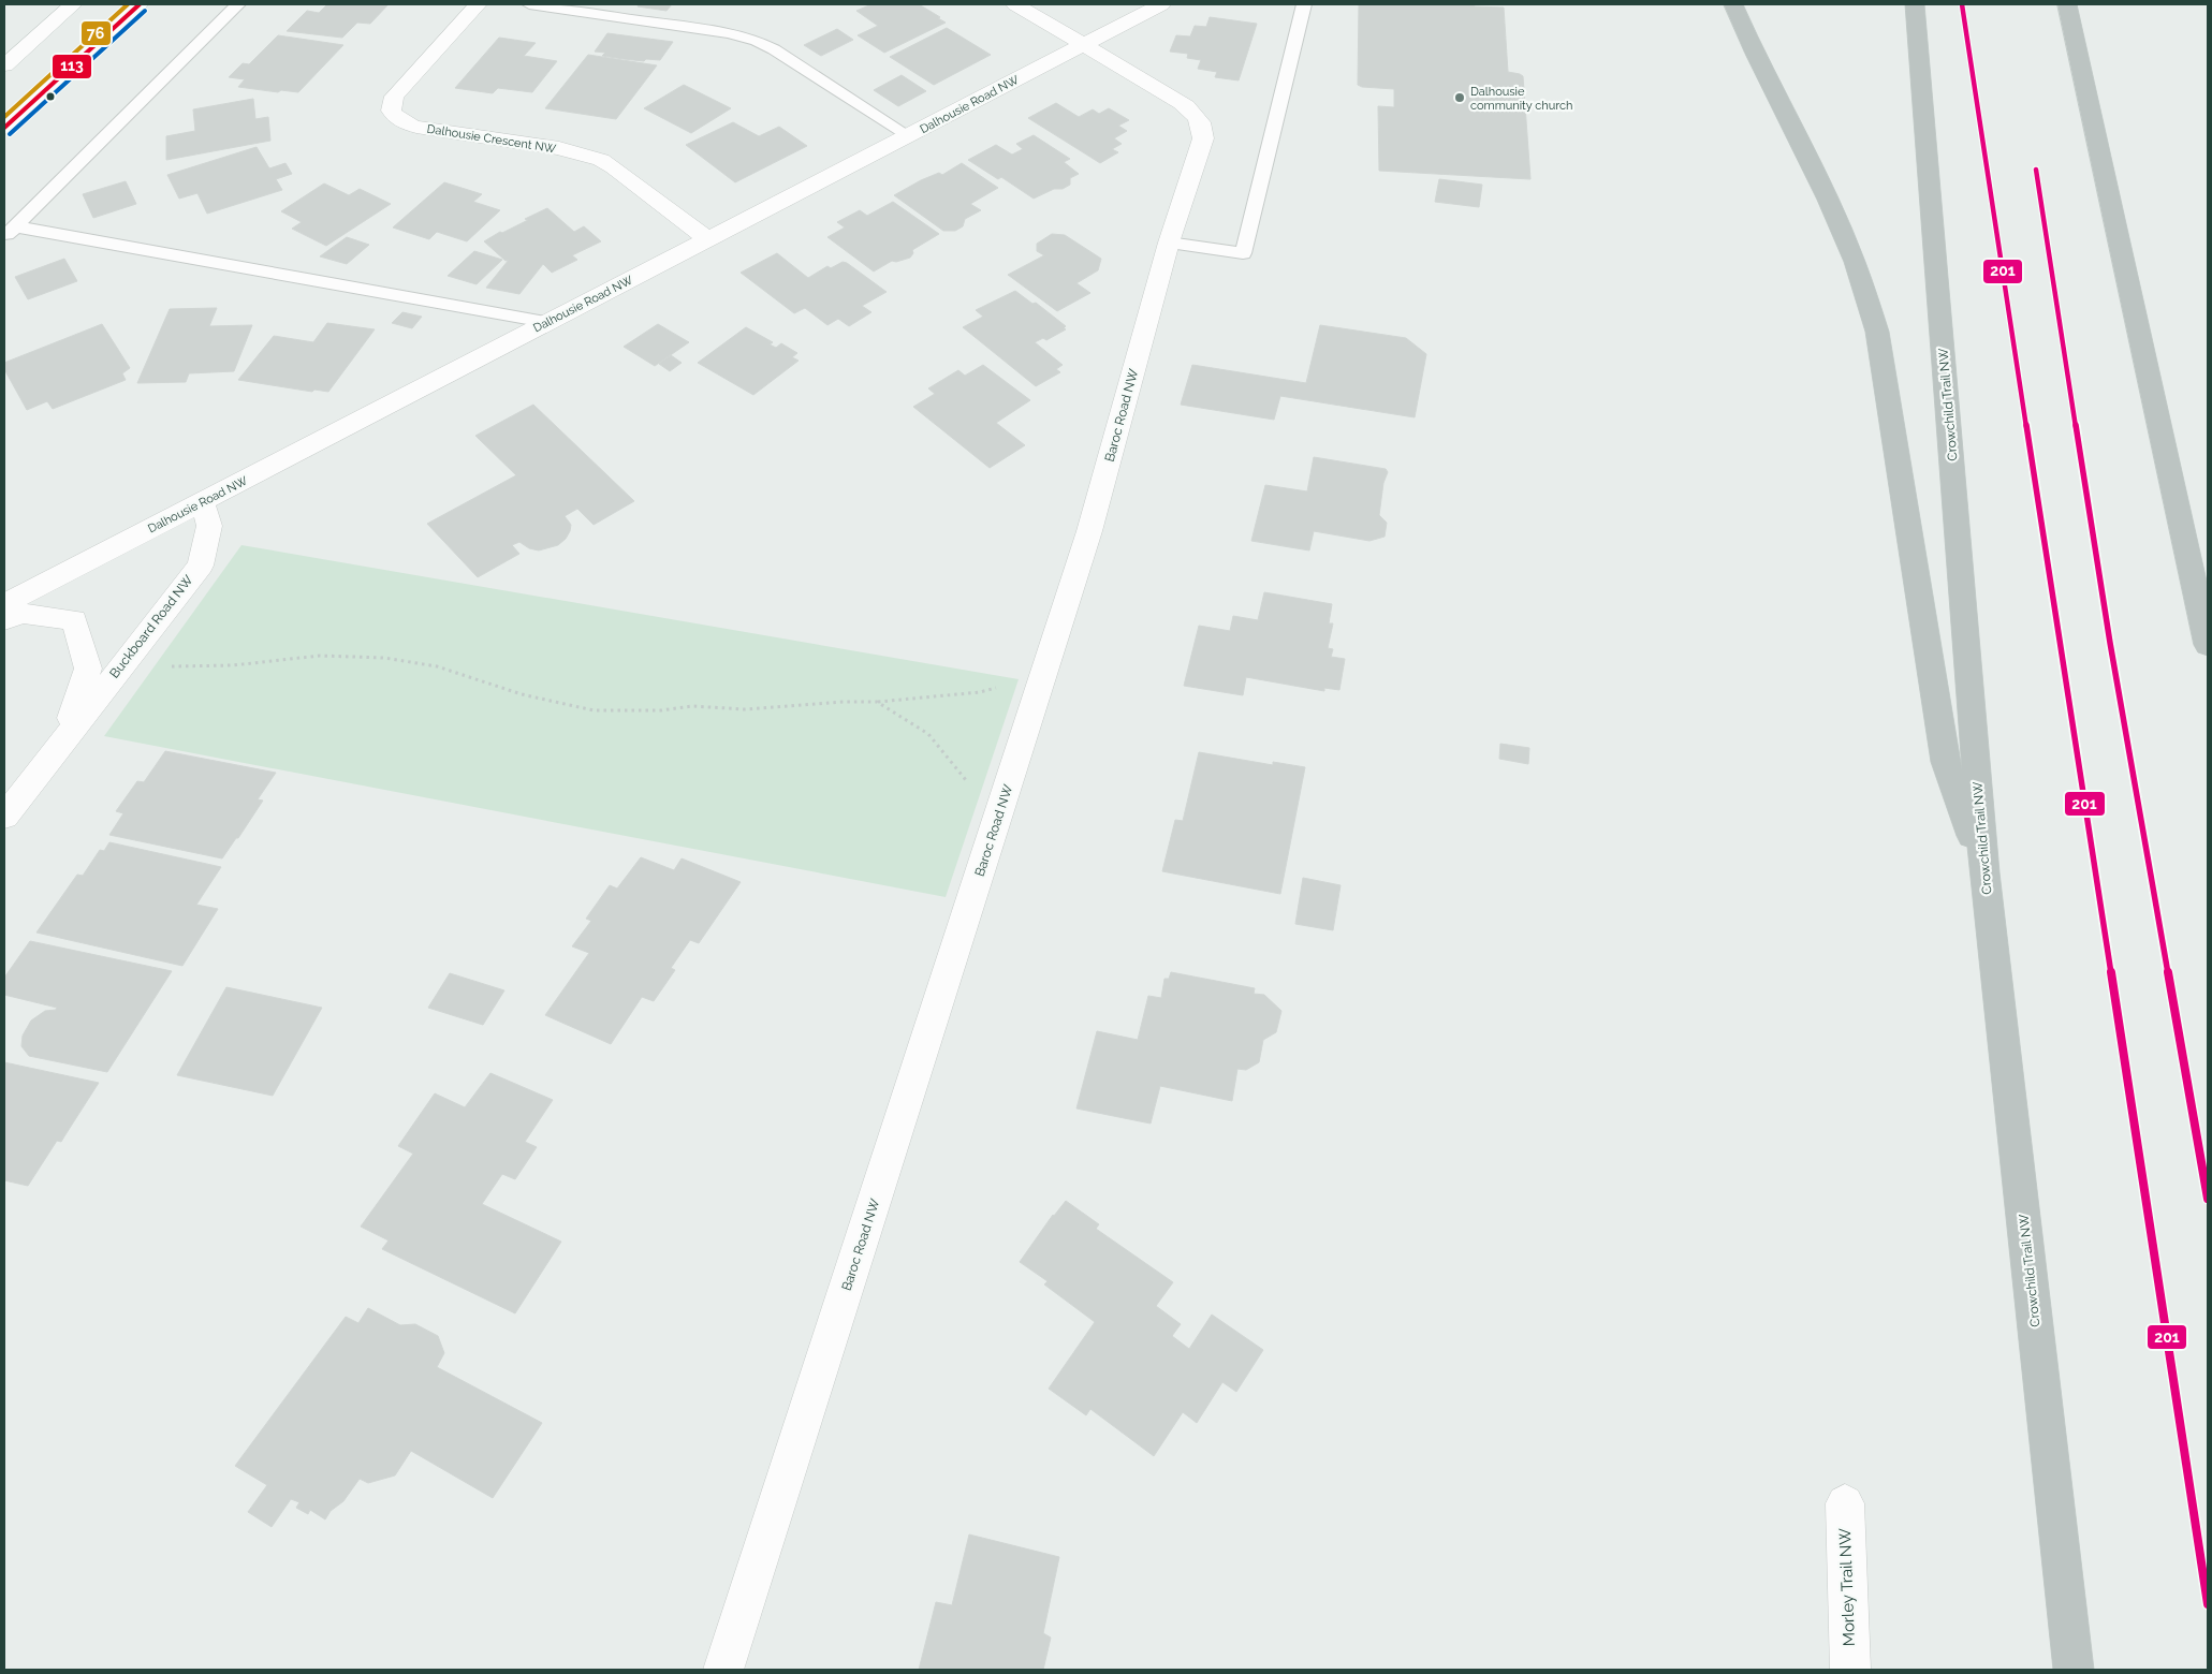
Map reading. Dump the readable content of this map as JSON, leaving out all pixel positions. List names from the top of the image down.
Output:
{
  "streets": {
    "highway": ["Crowchild Trail NW"],
    "street": [
      "Dalhousie Road NW",
      "Dalhousie Crescent NW",
      "Baroc Road NW",
      "Buckboard Road NW",
      "Morley Trail NW"
    ]
  },
  "crossings": [
    ["Dalhousie Road NW", "Dalhousie Crescent NW"],
    ["Dalhousie Road NW", "Baroc Road NW"],
    ["Dalhousie Road NW", "Buckboard Road NW"]
  ],
  "places": ["Dalhousie community church"],
  "lines": ["transit line 201", "transit line 113", "transit line 76"]
}
